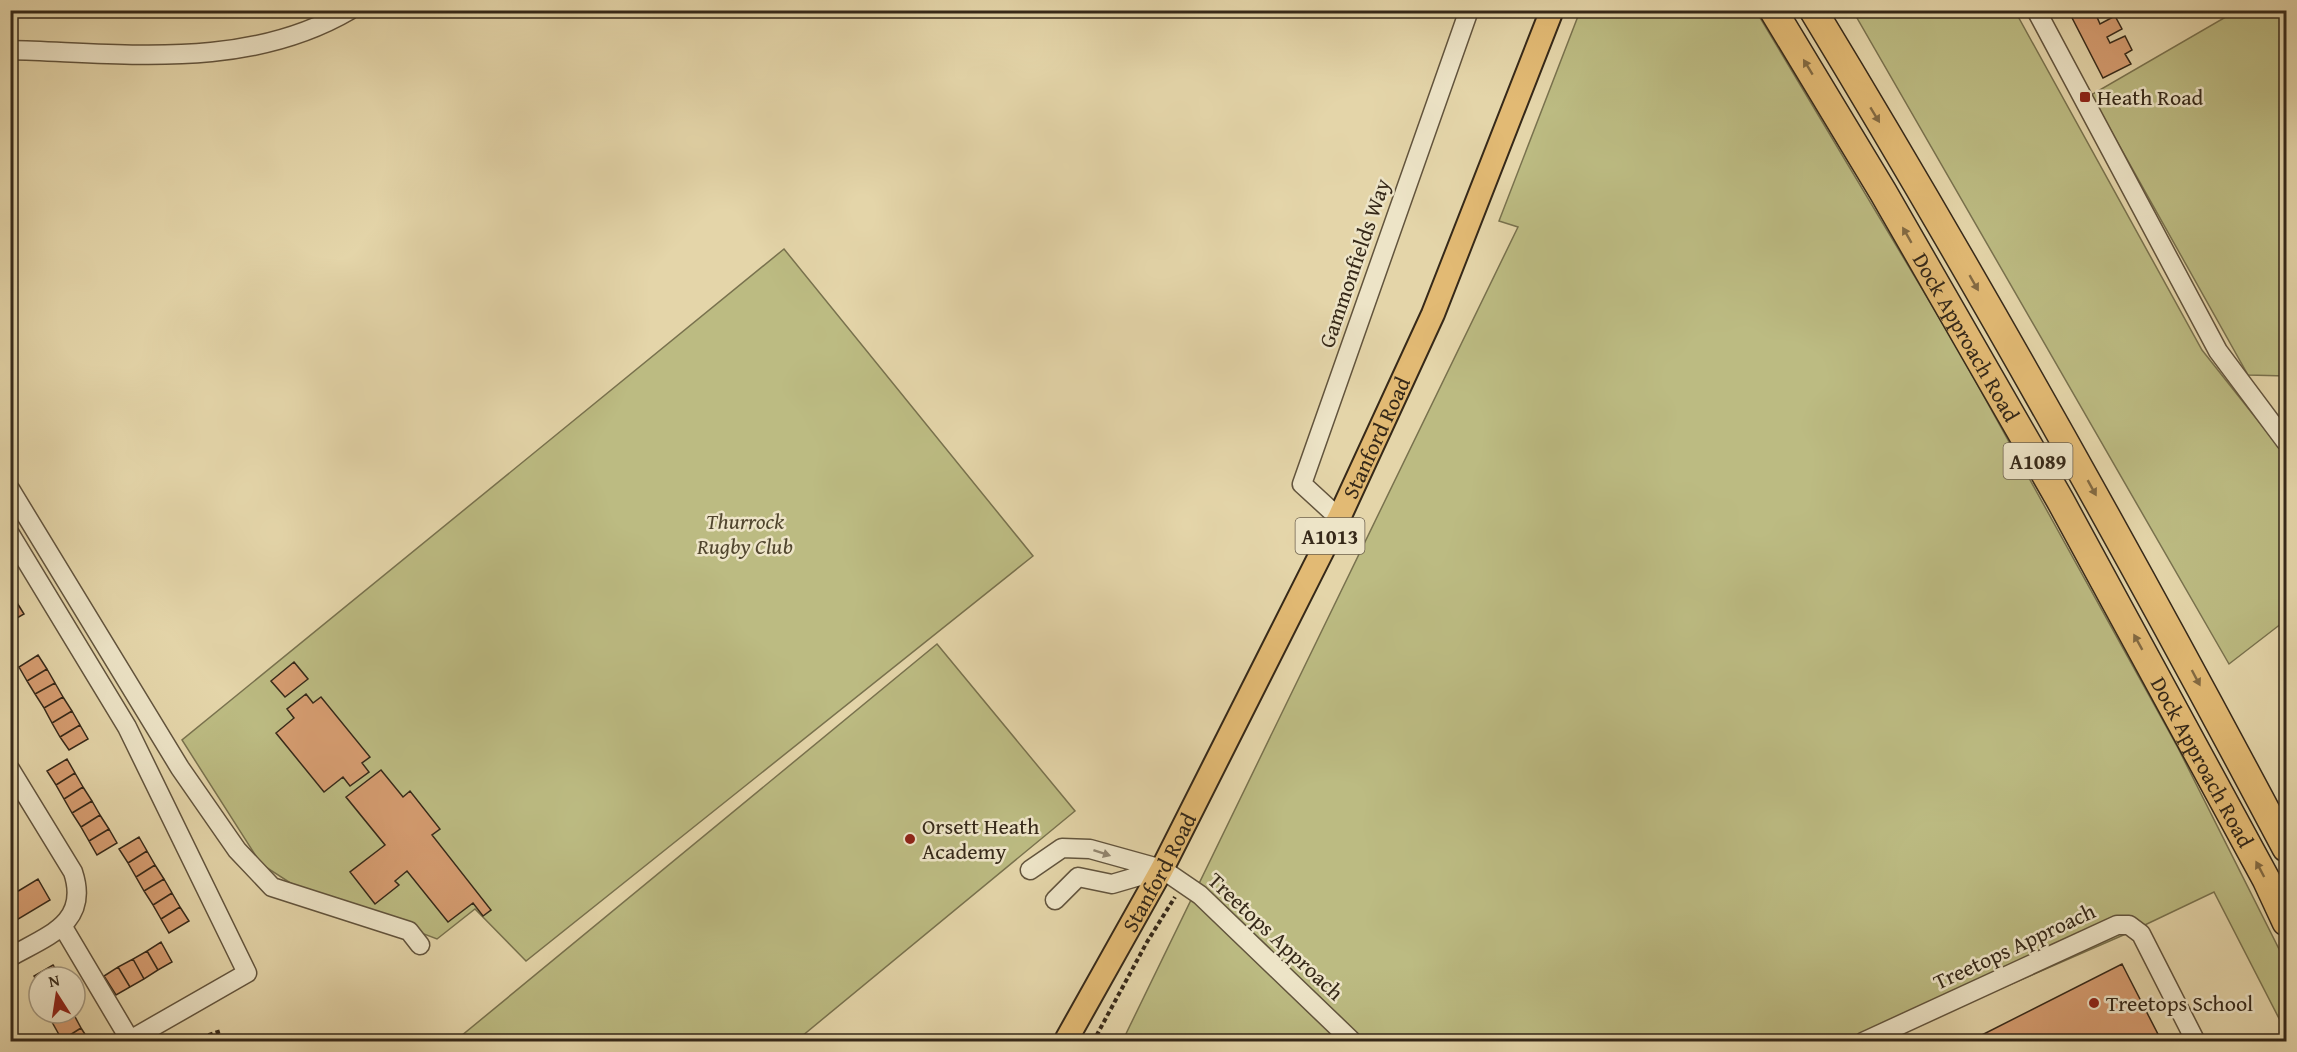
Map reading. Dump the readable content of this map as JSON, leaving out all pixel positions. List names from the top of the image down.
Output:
{
  "streets": {
    "highway": ["Dock Approach Road", "A1089"],
    "main road": ["Stanford Road", "A1013"],
    "street": ["Gammonfields Way", "Treetops Approach"]
  },
  "crossings": [
    ["Gammonfields Way", "Stanford Road"],
    ["Stanford Road", "Treetops Approach"]
  ],
  "parks": ["Thurrock Rugby Club"],
  "places": {
    "transit": ["Heath Road"],
    "other": ["Orsett Heath Academy", "Treetops School"]
  },
  "north": "top"
}
